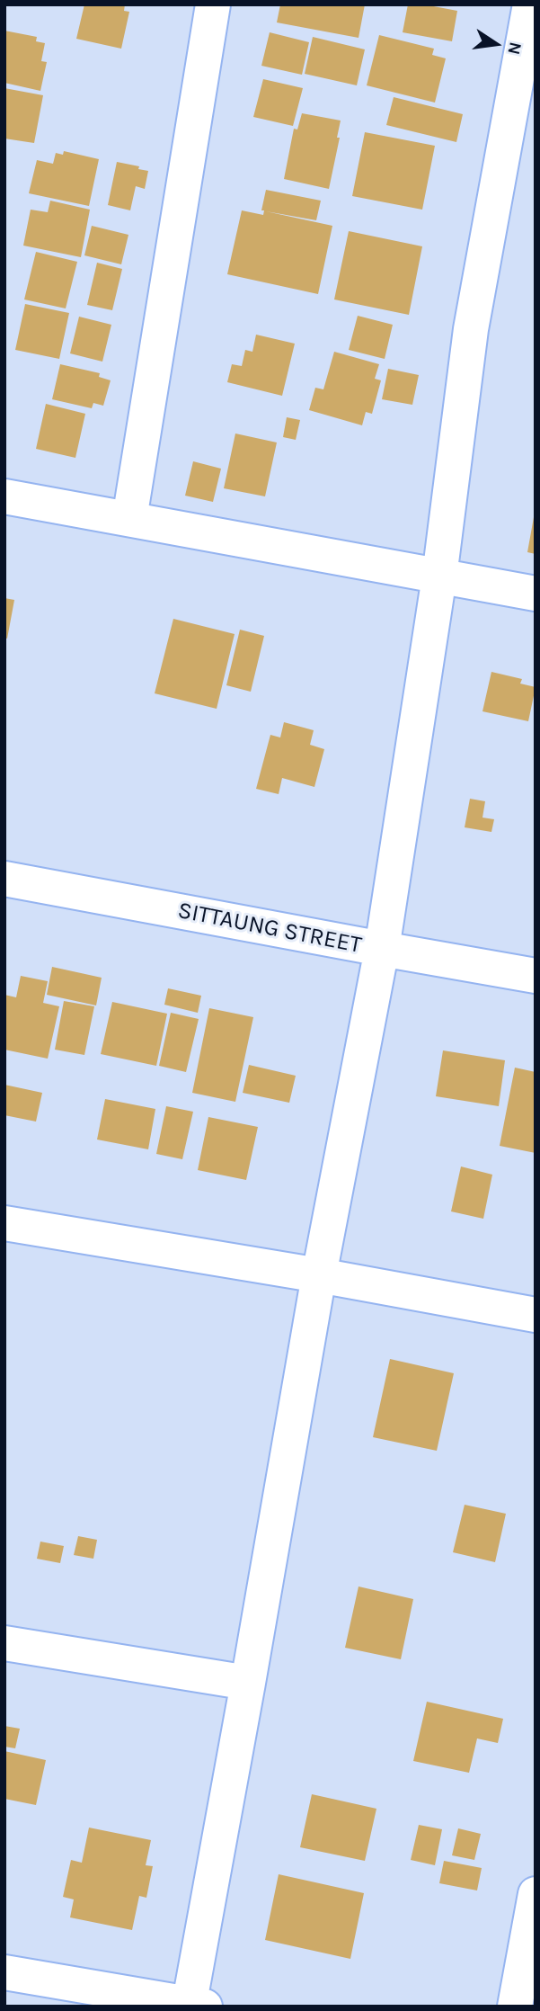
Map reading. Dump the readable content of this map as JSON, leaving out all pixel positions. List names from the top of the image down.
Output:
{
  "streets": {
    "street": ["SITTAUNG STREET"]
  },
  "north": "right"
}
